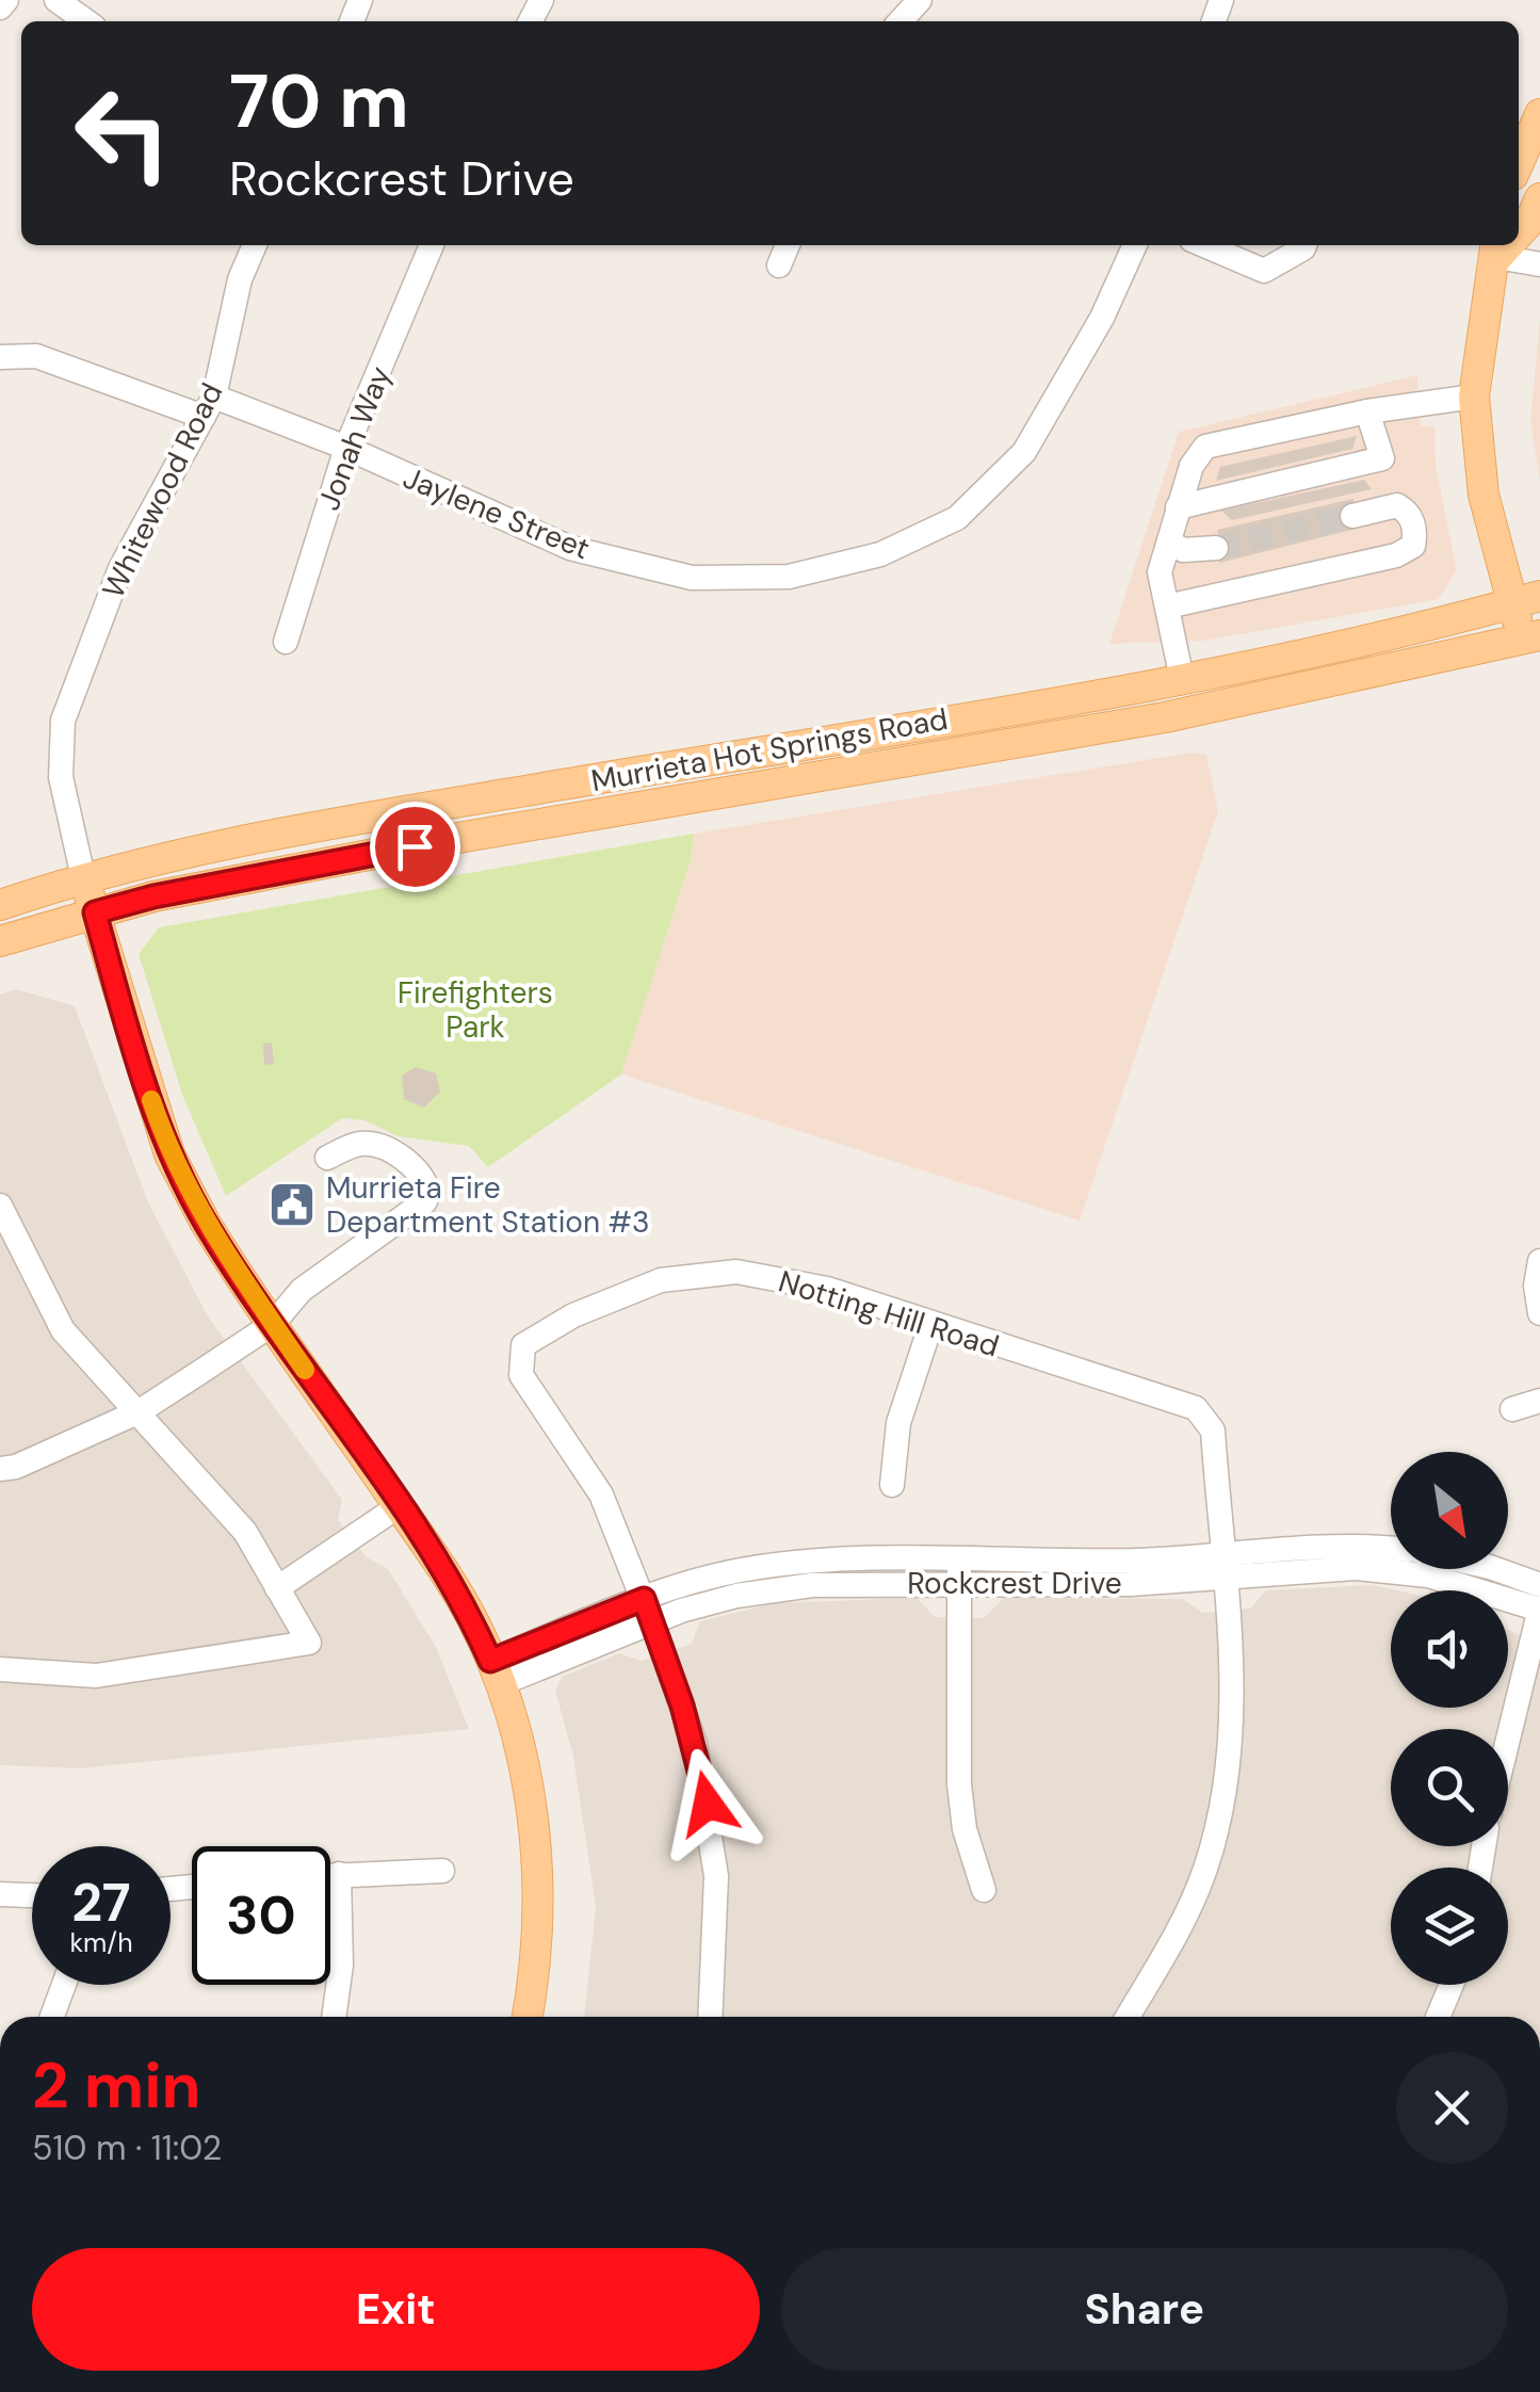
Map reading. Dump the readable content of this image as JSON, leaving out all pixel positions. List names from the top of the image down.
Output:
{
  "streets": {
    "main road": ["Whitewood Road", "Murrieta Hot Springs Road"],
    "street": [
      "Jonah Way",
      "Jaylene Street",
      "Notting Hill Road",
      "Rockcrest Drive"
    ]
  },
  "crossings": [
    ["Jonah Way", "Jaylene Street"],
    ["Whitewood Road", "Jaylene Street"],
    ["Whitewood Road", "Murrieta Hot Springs Road"],
    ["Whitewood Road", "Rockcrest Drive"],
    ["Notting Hill Road", "Rockcrest Drive"]
  ],
  "parks": ["Firefighters Park"],
  "places": {
    "public building": ["Murrieta Fire Department Station #3"]
  },
  "north": "bottom right",
  "page": {
    "turn": ["70 m", "Rockcrest Drive"],
    "speed": "27 km/h",
    "limit": "30",
    "heading": ["2 min", "510 m · 11:02"],
    "buttons": ["Exit", "Share"]
  }
}
